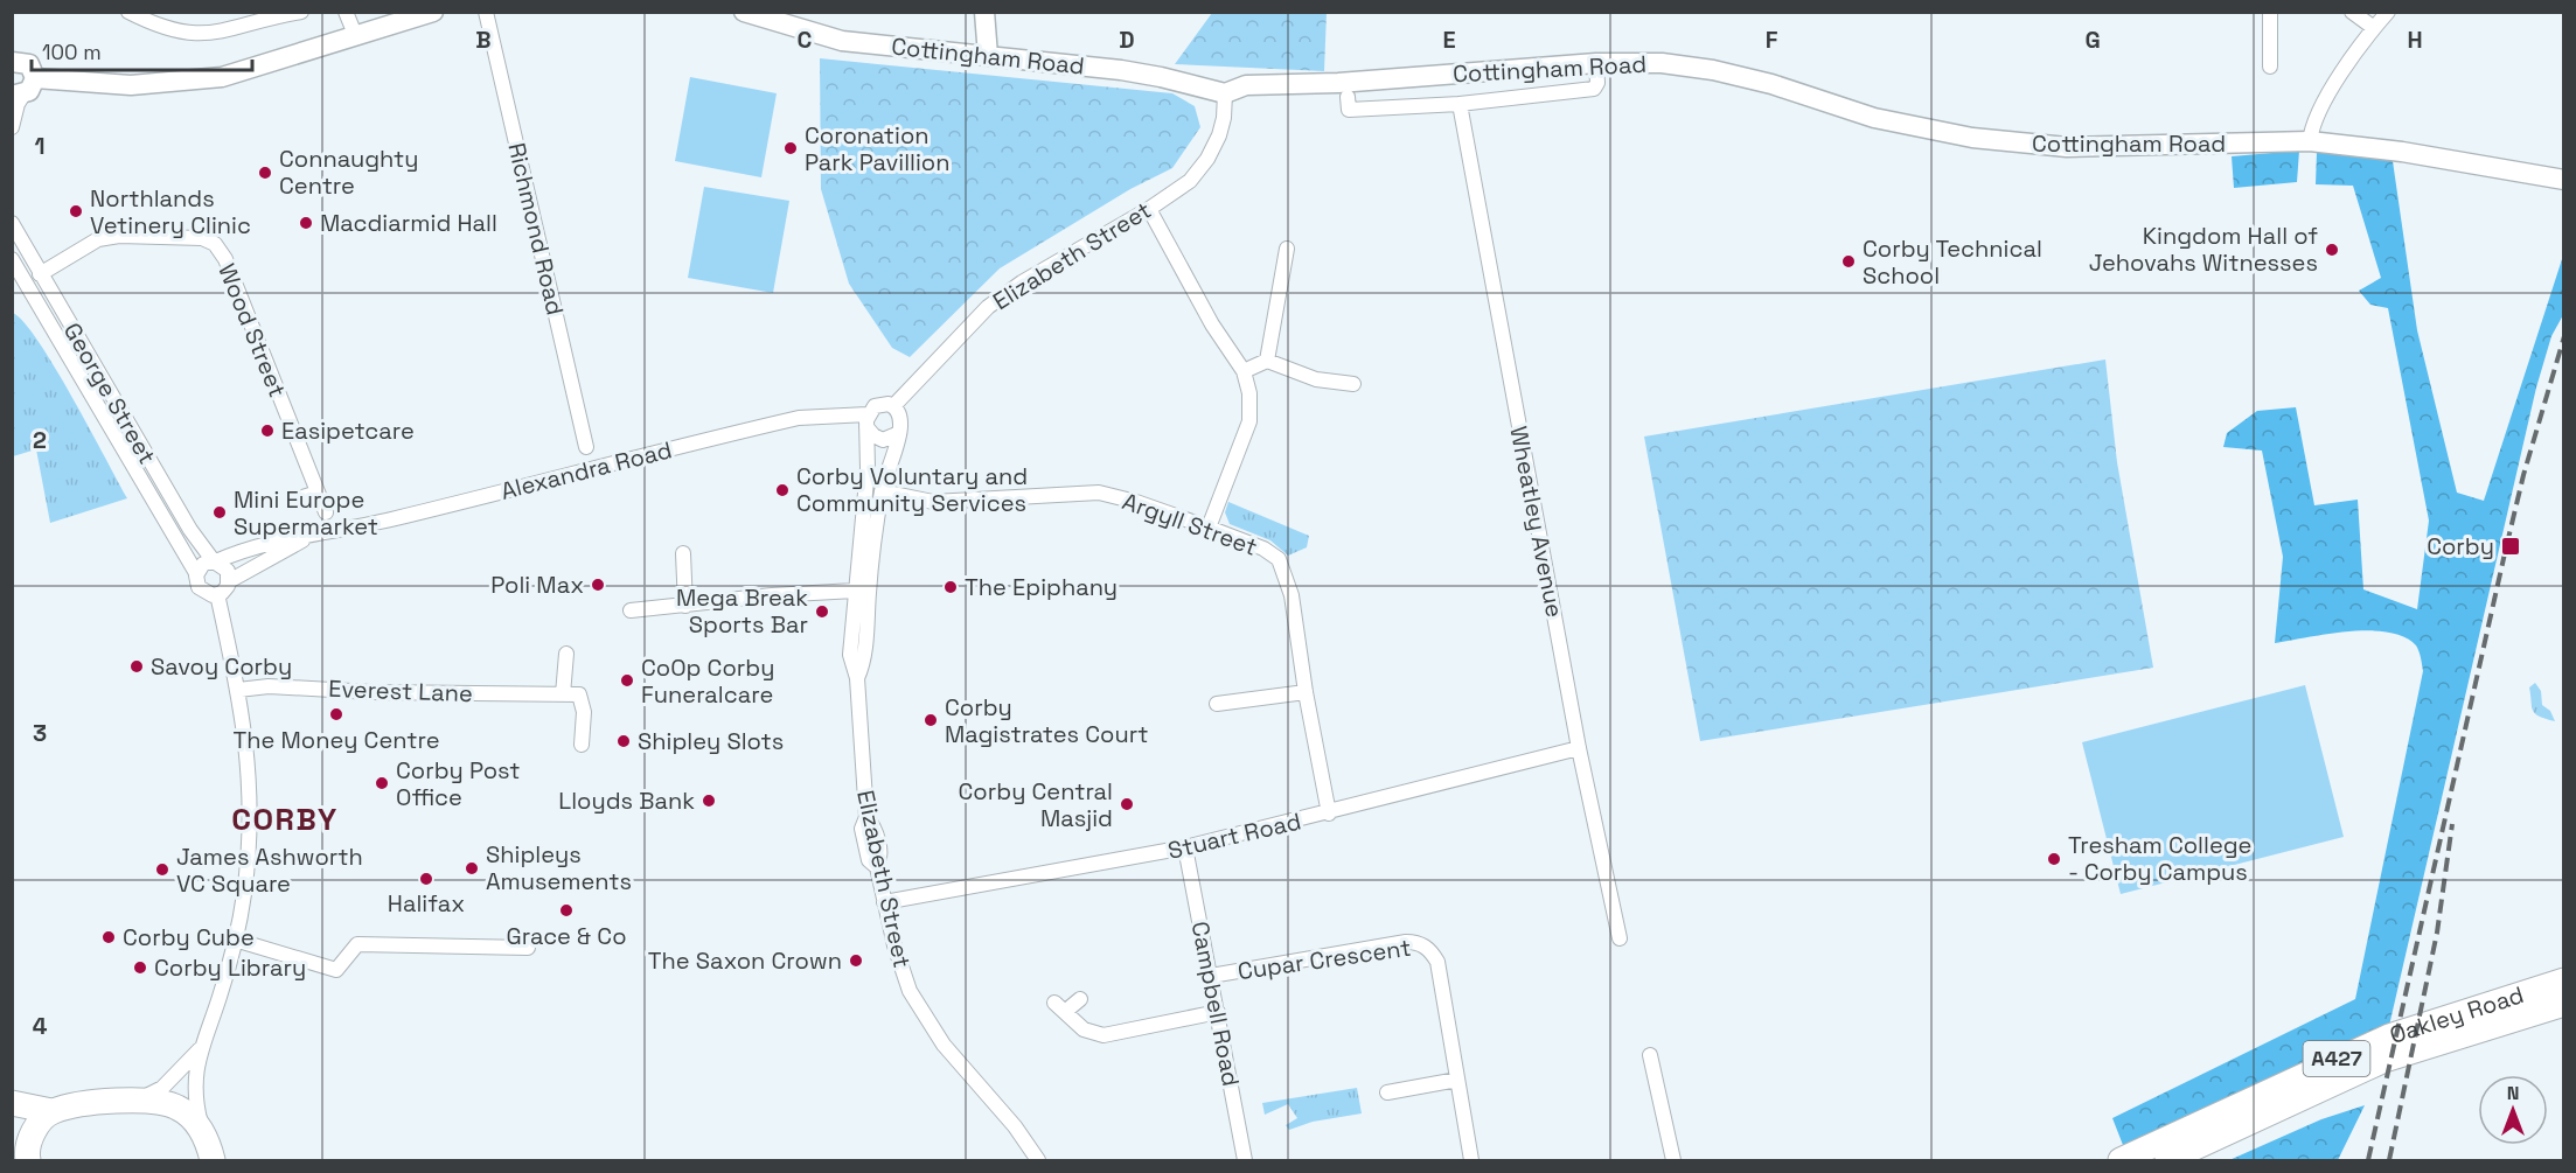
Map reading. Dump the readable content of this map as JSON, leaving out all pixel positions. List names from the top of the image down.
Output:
{
  "streets": {
    "highway": ["Oakley Road", "A427"],
    "street": [
      "Cottingham Road",
      "Richmond Road",
      "Elizabeth Street",
      "Wood Street",
      "George Street",
      "Alexandra Road",
      "Wheatley Avenue",
      "Argyll Street",
      "Everest Lane",
      "Stuart Road",
      "Cupar Crescent",
      "Campbell Road"
    ]
  },
  "crossings": [
    ["Cottingham Road", "Elizabeth Street"],
    ["Elizabeth Street", "Alexandra Road"],
    ["Elizabeth Street", "Argyll Street"],
    ["Elizabeth Street", "Stuart Road"],
    ["Wood Street", "George Street"],
    ["George Street", "Alexandra Road"],
    ["Wheatley Avenue", "Stuart Road"],
    ["Argyll Street", "Stuart Road"],
    ["Stuart Road", "Campbell Road"],
    ["Cupar Crescent", "Campbell Road"]
  ],
  "districts": ["CORBY"],
  "places": {
    "other": [
      "Coronation Park Pavillion",
      "Connaughty Centre",
      "Northlands Vetinery Clinic",
      "Macdiarmid Hall",
      "Kingdom Hall of Jehovahs Witnesses",
      "Corby Technical School",
      "Easipetcare",
      "Corby Voluntary and Community Services",
      "Mini Europe Supermarket",
      "Poli Max",
      "The Epiphany",
      "Mega Break Sports Bar",
      "Savoy Corby",
      "CoOp Corby Funeralcare",
      "The Money Centre",
      "Corby Magistrates Court",
      "Shipley Slots",
      "Corby Post Office",
      "Lloyds Bank",
      "Corby Central Masjid",
      "Tresham College - Corby Campus",
      "Shipleys Amusements",
      "James Ashworth VC Square",
      "Halifax",
      "Grace & Co",
      "Corby Cube",
      "The Saxon Crown",
      "Corby Library"
    ],
    "transit": ["Corby"]
  },
  "scale_bar": "100 m",
  "north": "top",
  "grid": {
    "columns": [
      "B",
      "C",
      "D",
      "E",
      "F",
      "G",
      "H"
    ],
    "rows": [
      "1",
      "2",
      "3",
      "4"
    ]
  }
}
